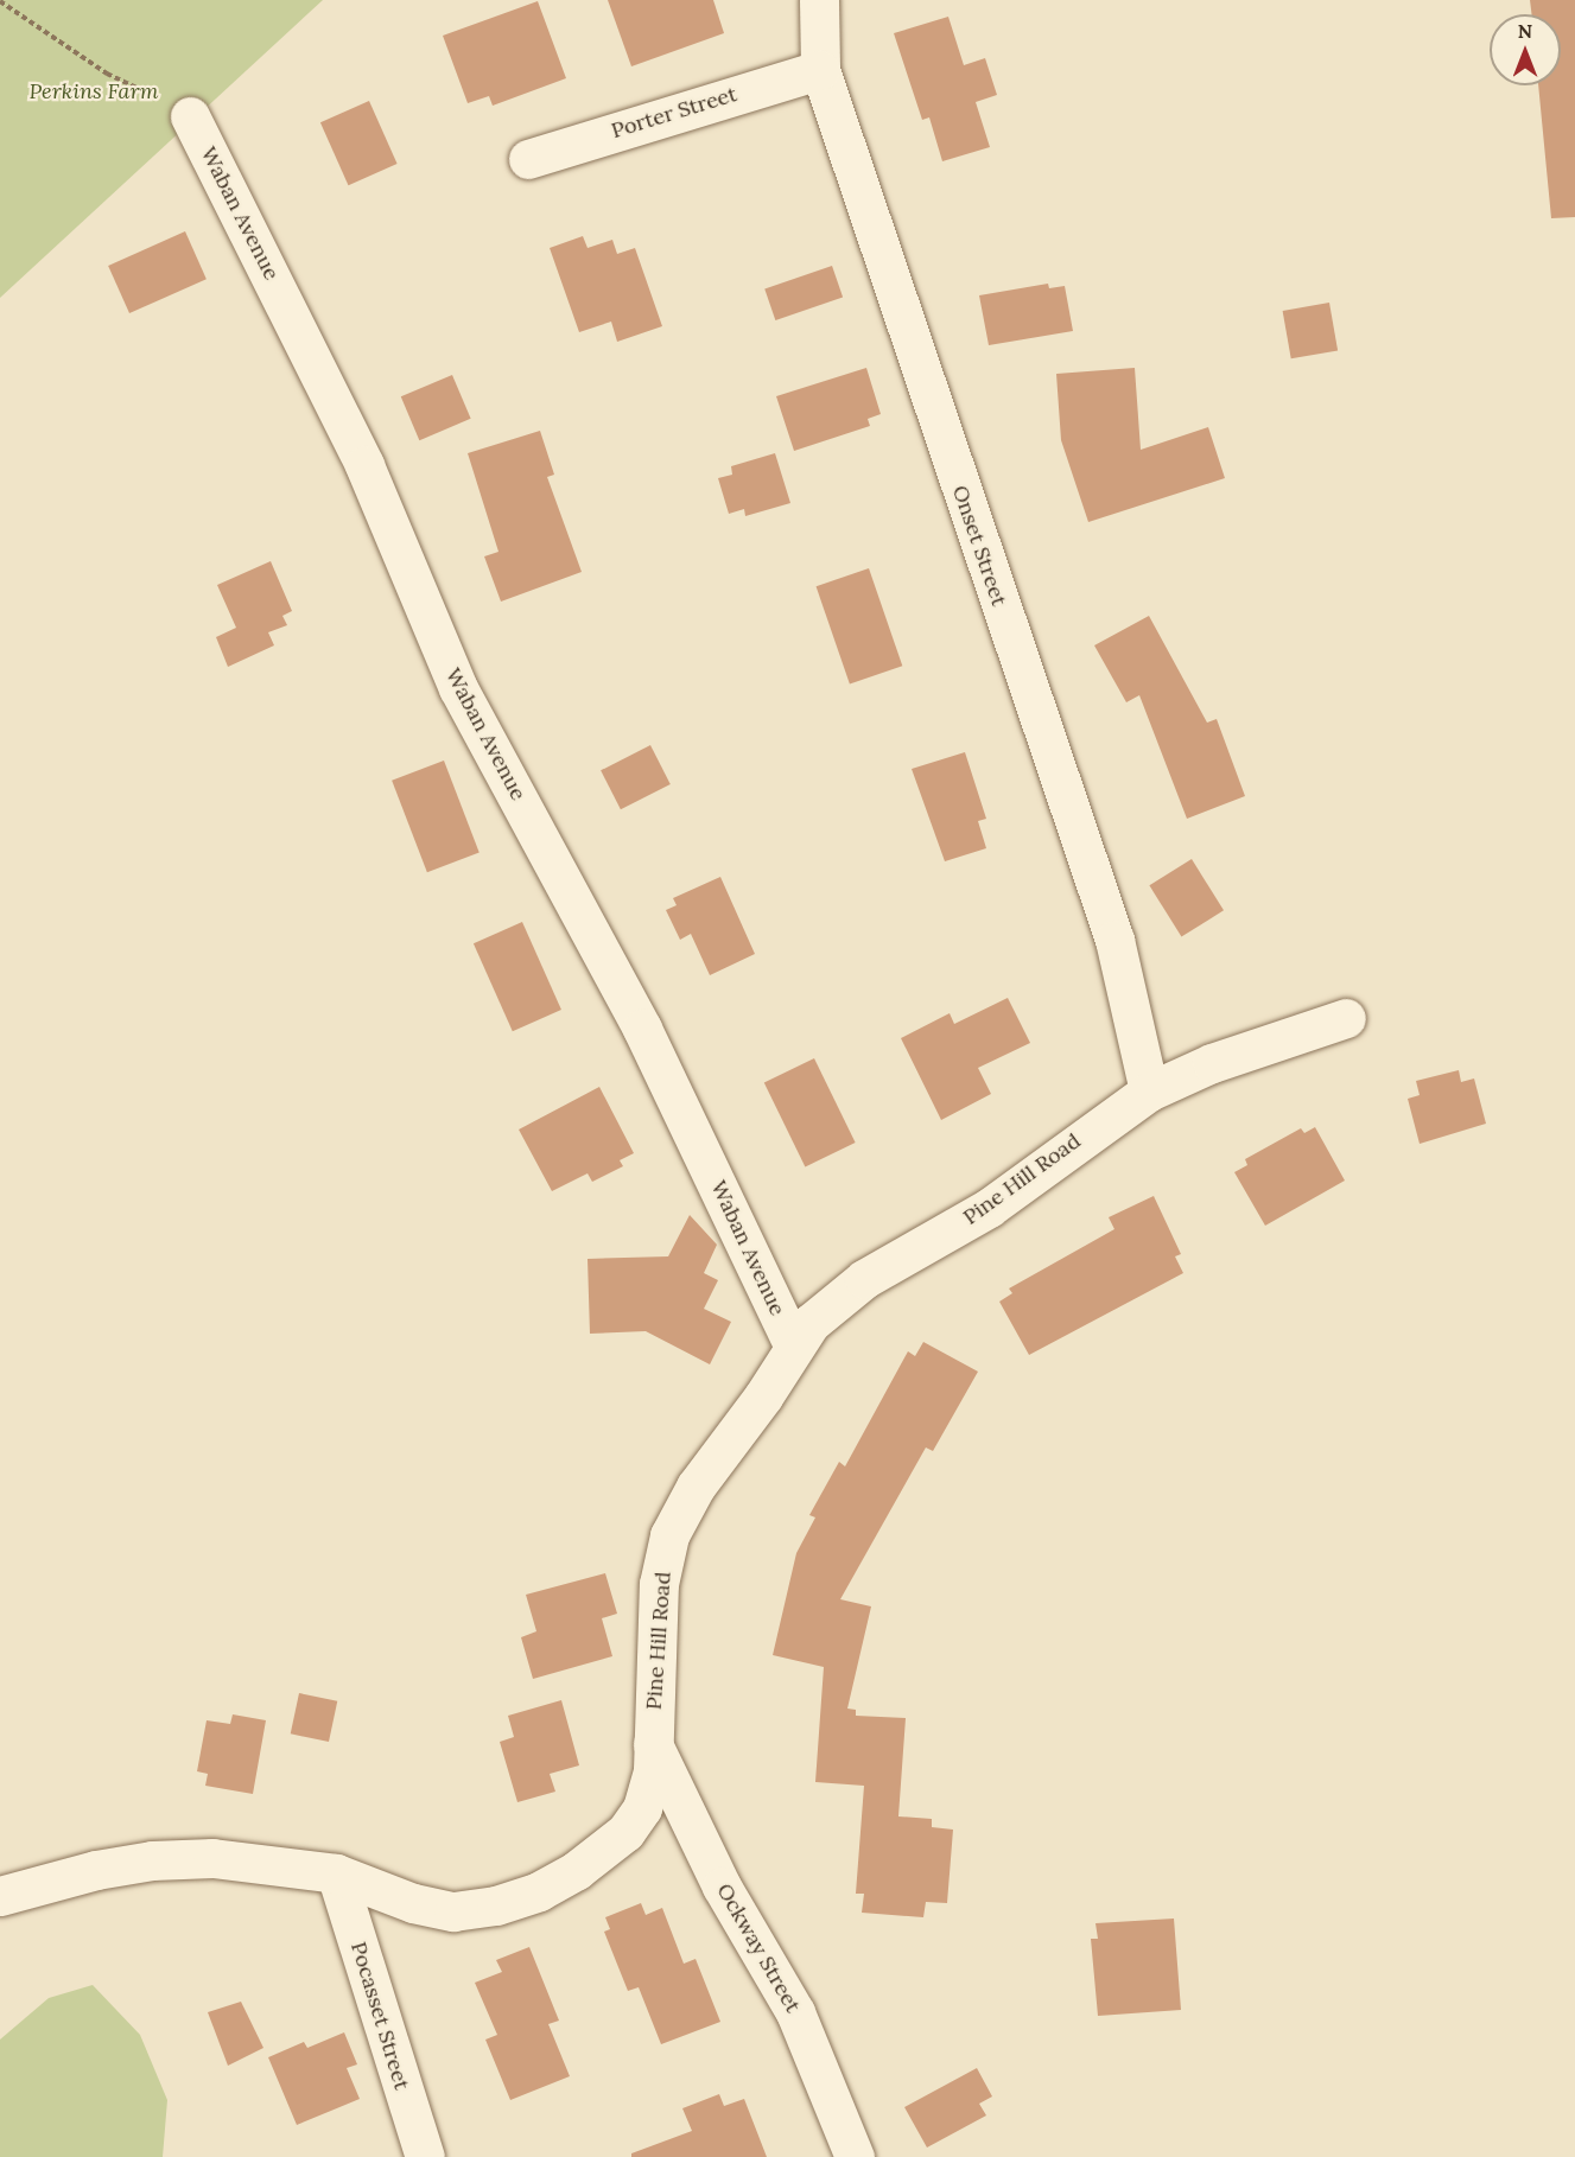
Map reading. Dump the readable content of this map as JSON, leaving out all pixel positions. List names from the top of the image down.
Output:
{
  "streets": {
    "street": [
      "Porter Street",
      "Waban Avenue",
      "Onset Street",
      "Pine Hill Road",
      "Ockway Street",
      "Pocasset Street"
    ]
  },
  "crossings": [
    ["Porter Street", "Onset Street"],
    ["Waban Avenue", "Pine Hill Road"],
    ["Onset Street", "Pine Hill Road"],
    ["Pine Hill Road", "Ockway Street"],
    ["Pine Hill Road", "Pocasset Street"]
  ],
  "parks": ["Perkins Farm"],
  "north": "top"
}
